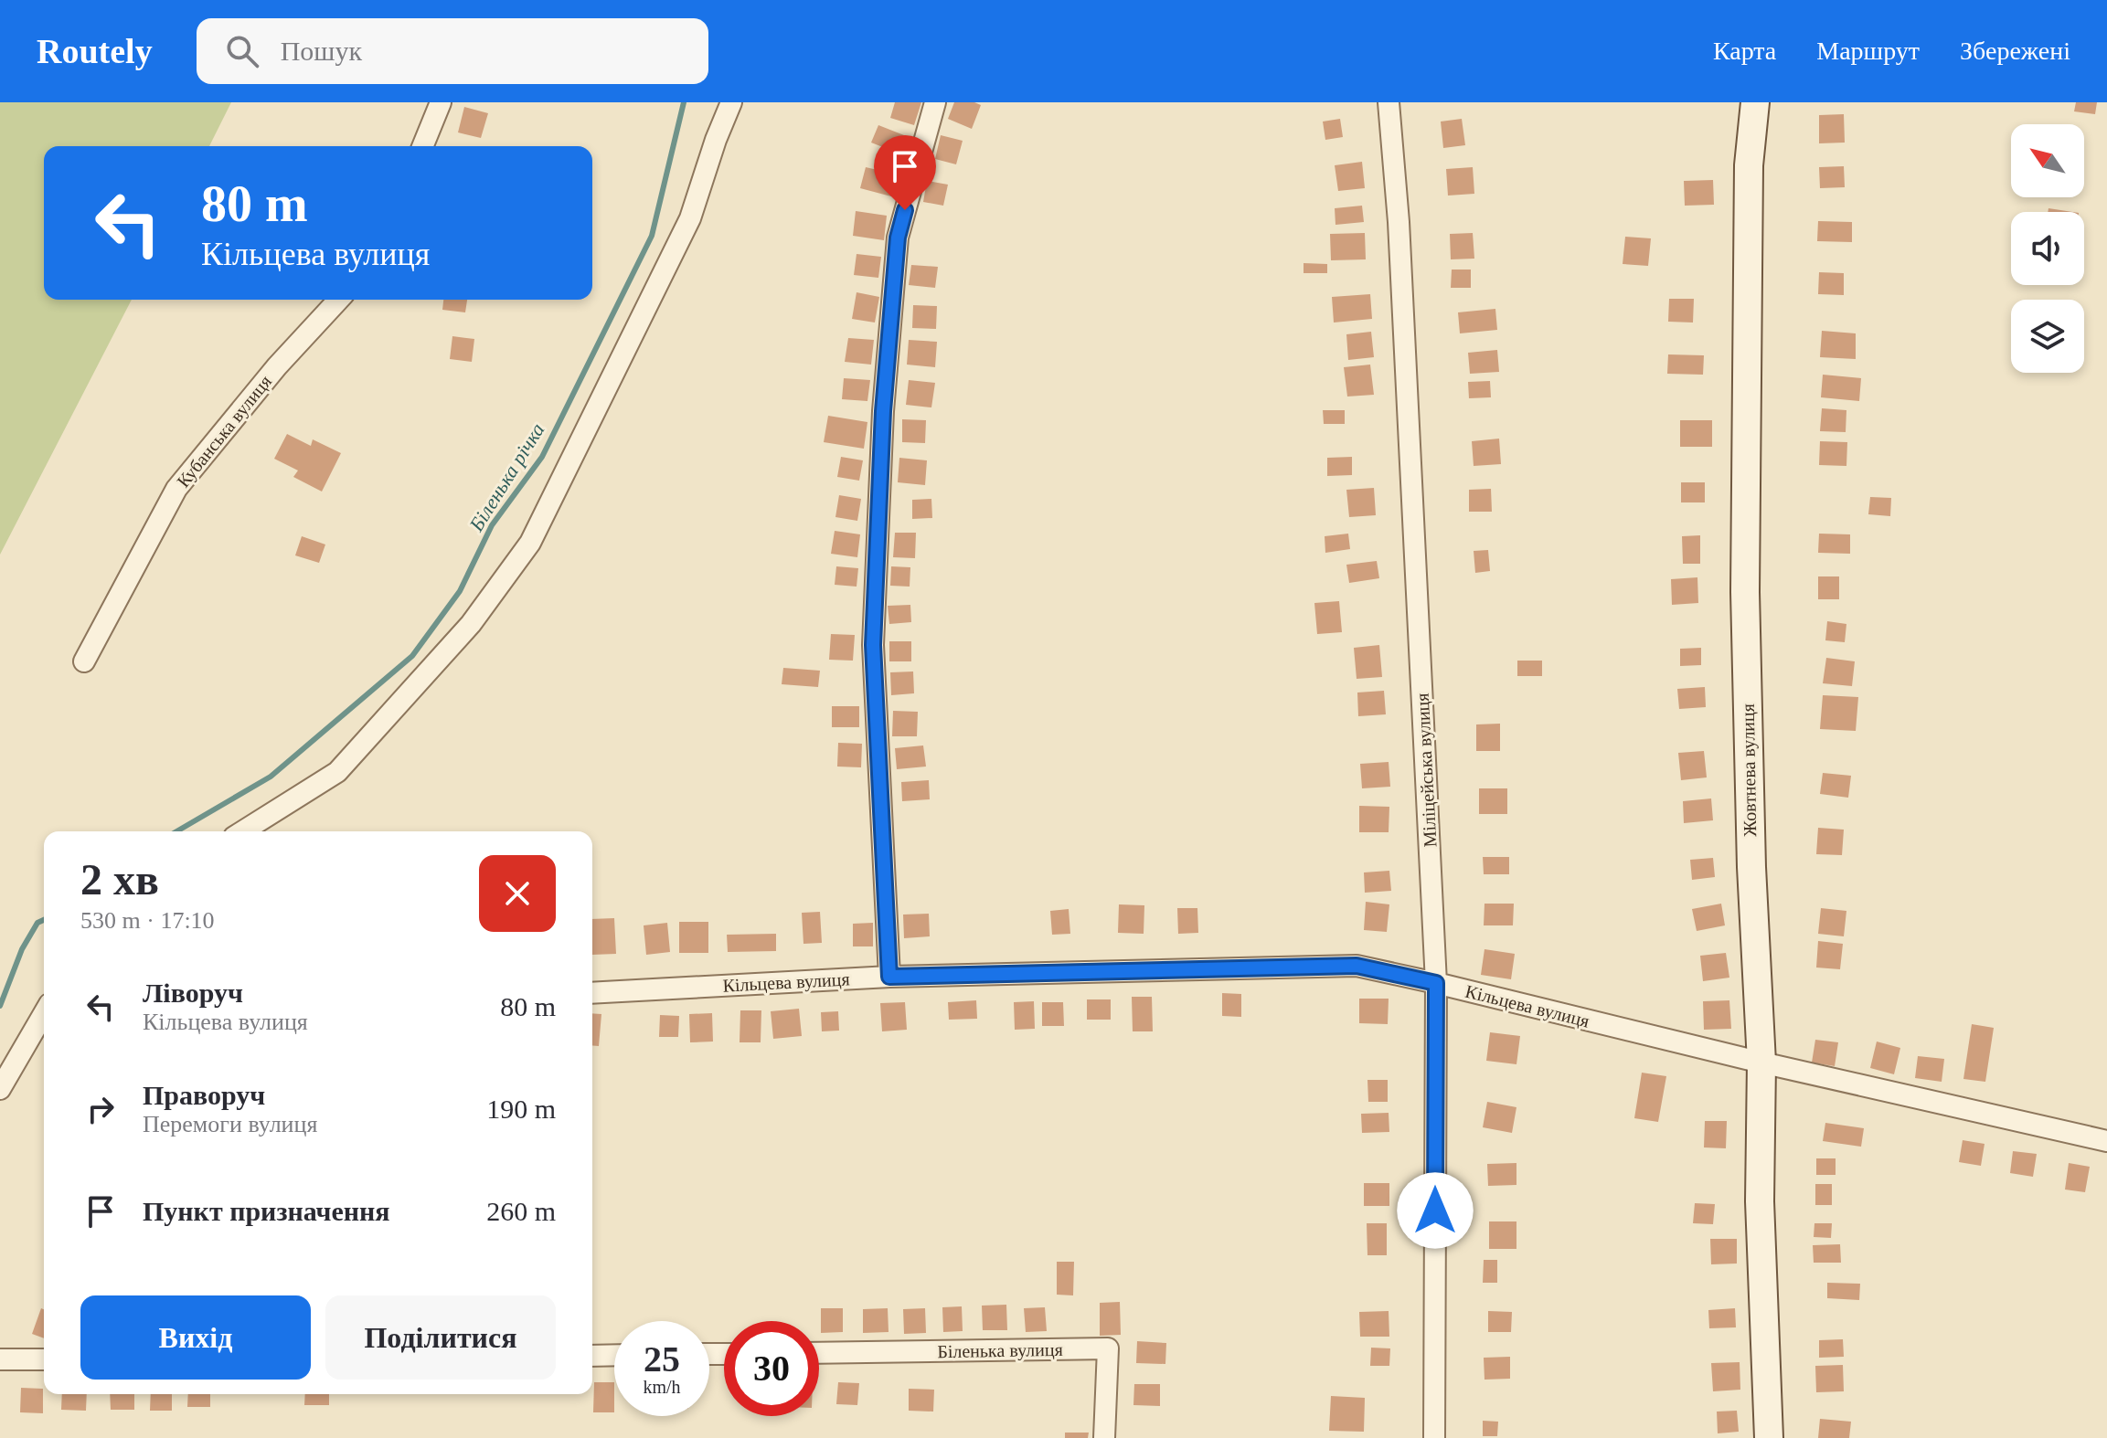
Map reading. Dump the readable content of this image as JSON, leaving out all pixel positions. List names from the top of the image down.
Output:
{
  "streets": {
    "main road": ["Жовтнева вулиця"],
    "street": [
      "Кубанська вулиця",
      "Міліцейська вулиця",
      "Кільцева вулиця",
      "Біленька вулиця"
    ]
  },
  "crossings": [
    ["Міліцейська вулиця", "Кільцева вулиця"],
    ["Жовтнева вулиця", "Кільцева вулиця"]
  ],
  "water": ["Біленька річка"],
  "north": "top left",
  "page": {
    "header": "Routely",
    "search": "Пошук",
    "nav": ["Карта", "Маршрут", "Збережені"],
    "turn": ["80 m", "Кільцева вулиця"],
    "heading": ["2 хв", "530 m · 17:10"],
    "list": [
      {
        "name": "Ліворуч",
        "note": "Кільцева вулиця",
        "value": "80 m"
      },
      {
        "name": "Праворуч",
        "note": "Перемоги вулиця",
        "value": "190 m"
      },
      {
        "name": "Пункт призначення",
        "value": "260 m"
      }
    ],
    "buttons": ["Вихід", "Поділитися"],
    "speed": "25 km/h",
    "limit": "30"
  }
}
